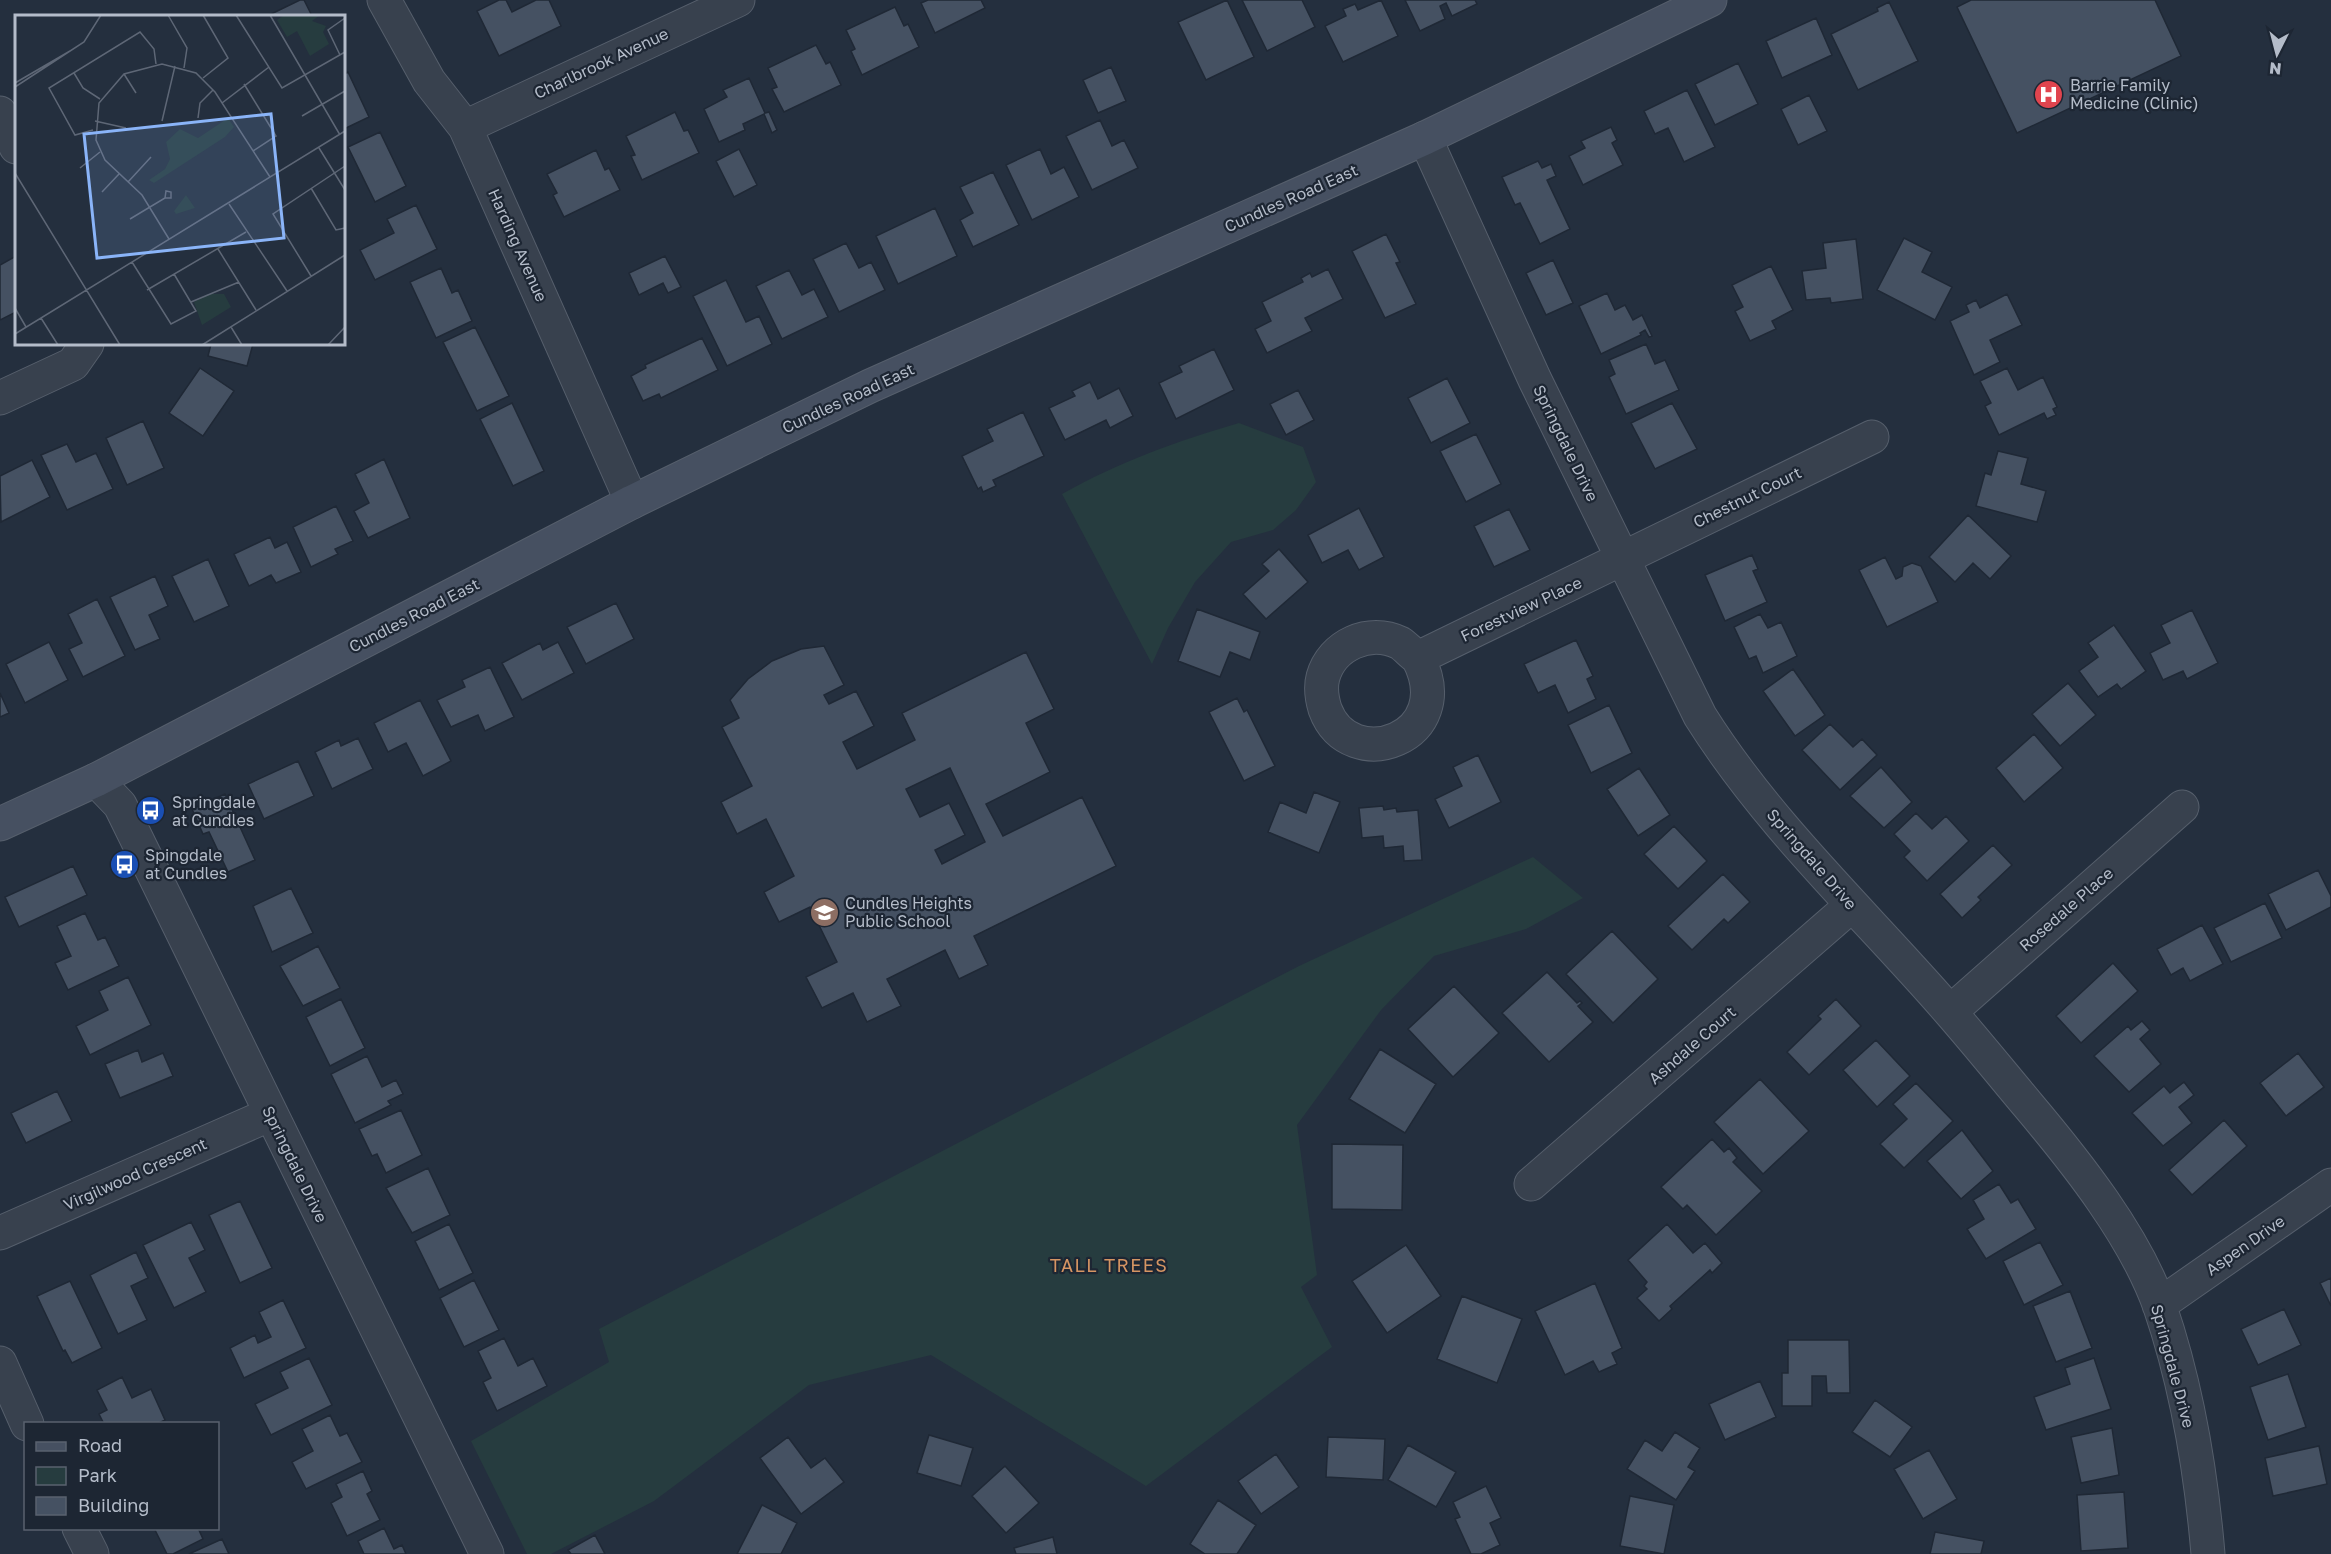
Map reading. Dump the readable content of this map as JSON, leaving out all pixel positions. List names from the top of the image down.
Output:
{
  "streets": {
    "main road": ["Cundles Road East"],
    "street": [
      "Charlbrook Avenue",
      "Harding Avenue",
      "Springdale Drive",
      "Chestnut Court",
      "Forestview Place",
      "Rosedale Place",
      "Ashdale Court",
      "Virgilwood Crescent",
      "Aspen Drive"
    ]
  },
  "crossings": [
    ["Charlbrook Avenue", "Harding Avenue"],
    ["Cundles Road East", "Harding Avenue"],
    ["Cundles Road East", "Springdale Drive"],
    ["Springdale Drive", "Chestnut Court"],
    ["Springdale Drive", "Forestview Place"],
    ["Springdale Drive", "Rosedale Place"],
    ["Springdale Drive", "Ashdale Court"],
    ["Springdale Drive", "Virgilwood Crescent"],
    ["Springdale Drive", "Aspen Drive"],
    ["Chestnut Court", "Forestview Place"]
  ],
  "districts": ["TALL TREES"],
  "places": {
    "hospital": ["Barrie Family Medicine (Clinic)"],
    "bus stop": ["Springdale at Cundles", "Spingdale at Cundles"],
    "school or university": ["Cundles Heights Public School"]
  },
  "legend": ["Road", "Park", "Building"],
  "north": "bottom"
}
